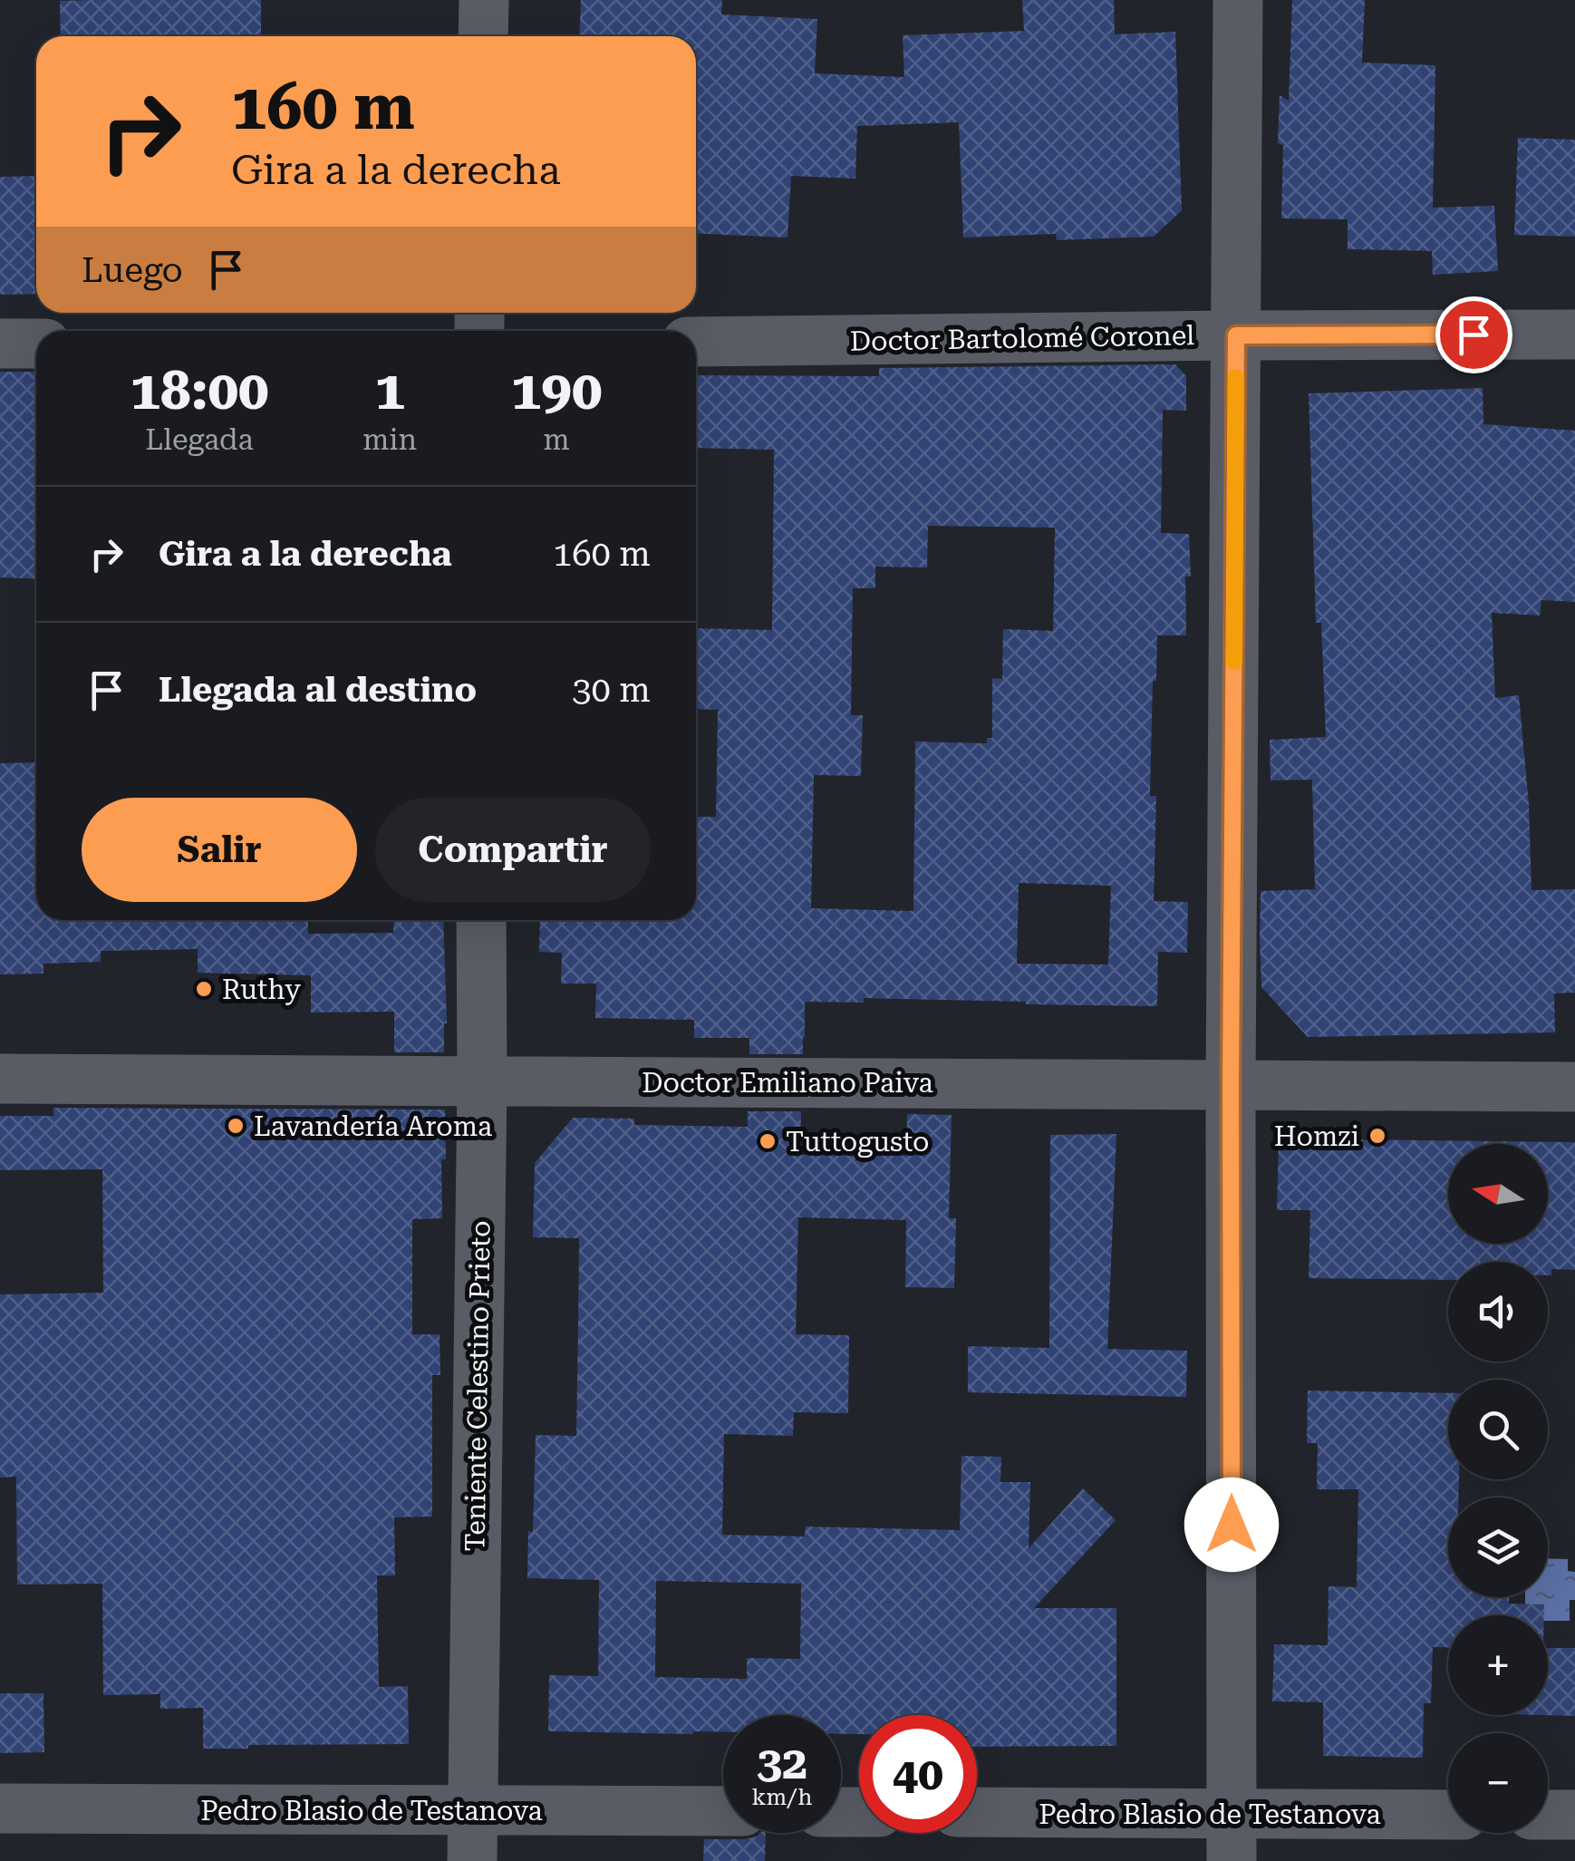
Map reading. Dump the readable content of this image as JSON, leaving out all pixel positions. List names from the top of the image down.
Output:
{
  "streets": {
    "street": [
      "Doctor Bartolomé Coronel",
      "Doctor Emiliano Paiva",
      "Teniente Celestino Prieto",
      "Pedro Blasio de Testanova"
    ]
  },
  "crossings": [
    ["Doctor Emiliano Paiva", "Teniente Celestino Prieto"],
    ["Teniente Celestino Prieto", "Pedro Blasio de Testanova"]
  ],
  "places": [
    "Ruthy",
    "Lavandería Aroma",
    "Homzi",
    "Tuttogusto"
  ],
  "north": "left",
  "page": {
    "turn": ["160 m", "Gira a la derecha"],
    "then": "Luego",
    "eta": [
      "18:00",
      "Llegada",
      "1",
      "min",
      "190",
      "m"
    ],
    "list": [
      {
        "name": "Gira a la derecha",
        "value": "160 m"
      },
      {
        "name": "Llegada al destino",
        "value": "30 m"
      }
    ],
    "buttons": ["Salir", "Compartir"],
    "map_buttons": ["+", "−"],
    "speed": "32 km/h",
    "limit": "40"
  }
}
